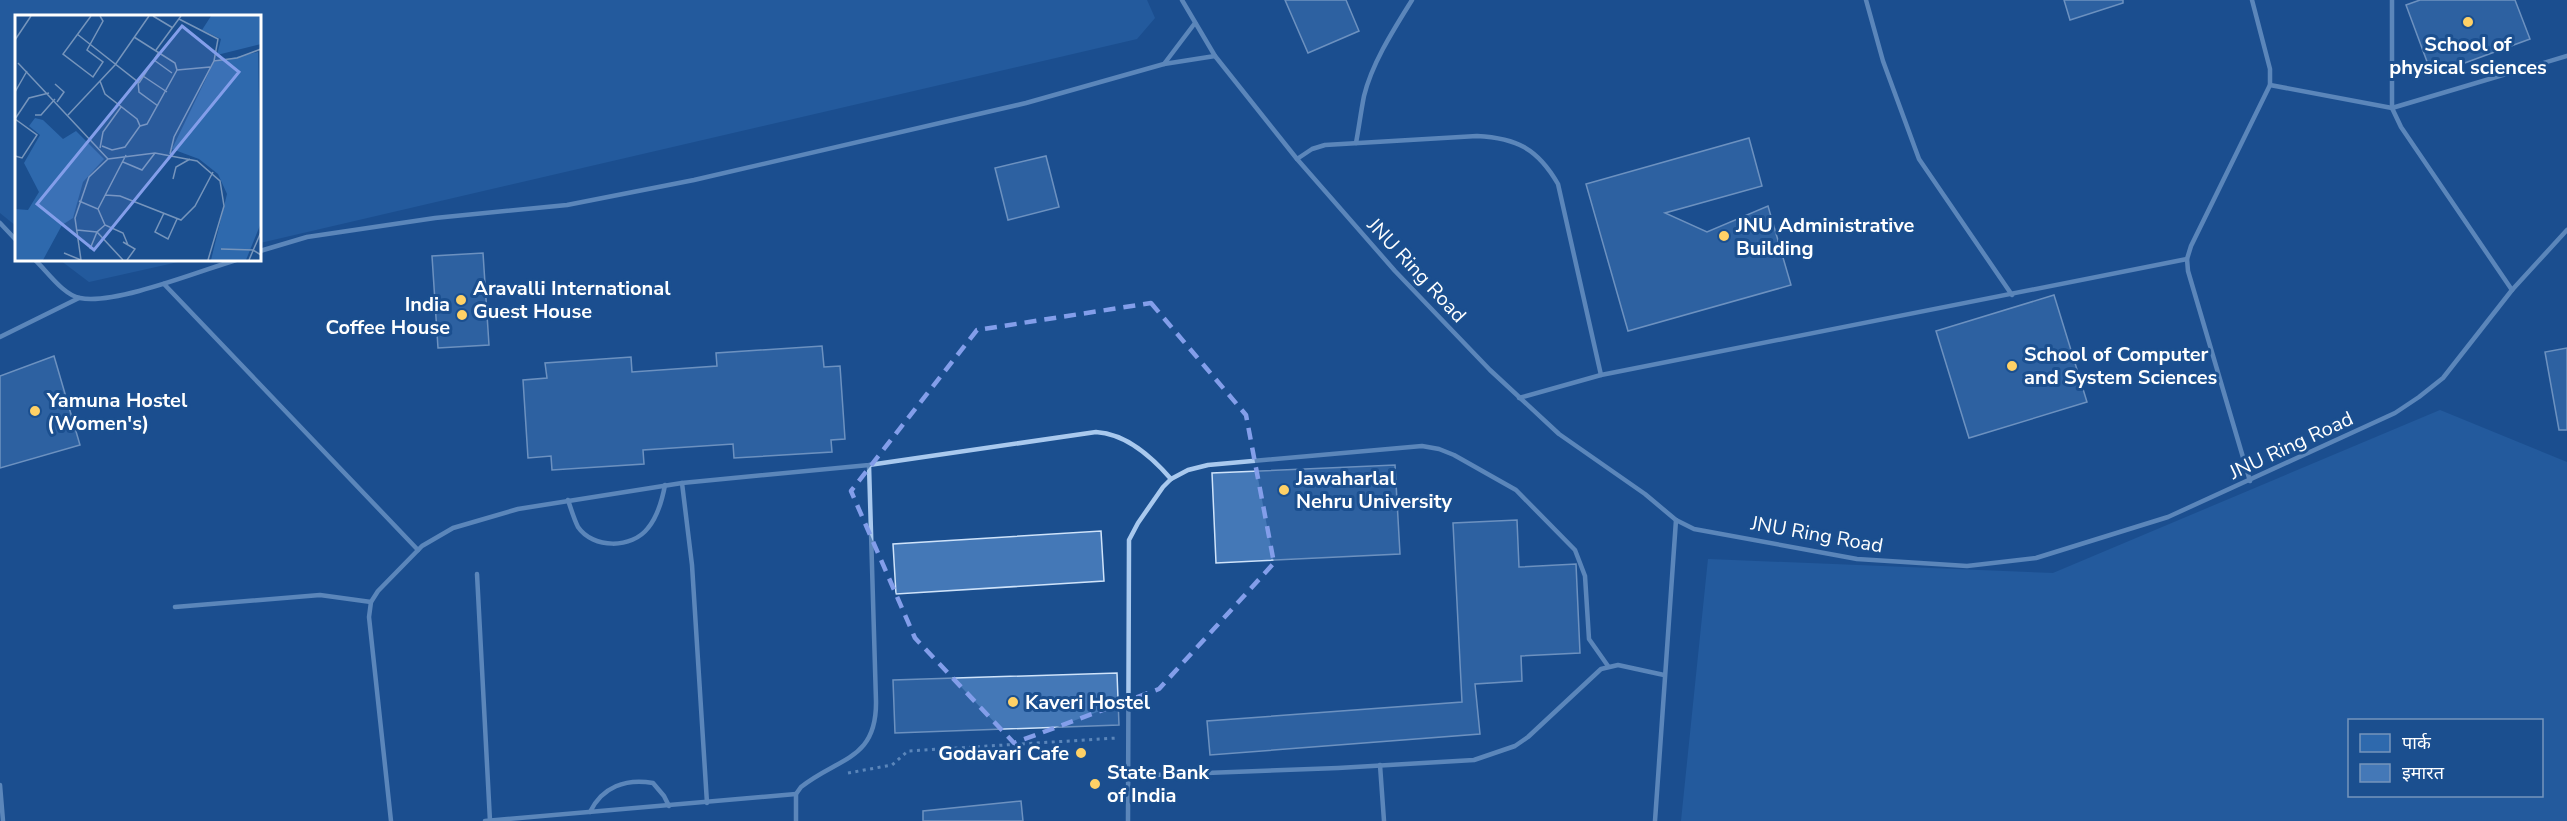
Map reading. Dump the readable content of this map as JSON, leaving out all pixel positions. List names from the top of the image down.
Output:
{
  "streets": {
    "lane": ["JNU Ring Road"]
  },
  "places": [
    "School of physical sciences",
    "JNU Administrative Building",
    "Aravalli International Guest House",
    "India Coffee House",
    "School of Computer and System Sciences",
    "Yamuna Hostel (Women's)",
    "Jawaharlal Nehru University",
    "Kaveri Hostel",
    "Godavari Cafe",
    "State Bank of India"
  ],
  "legend": ["पार्क", "इमारत"]
}
